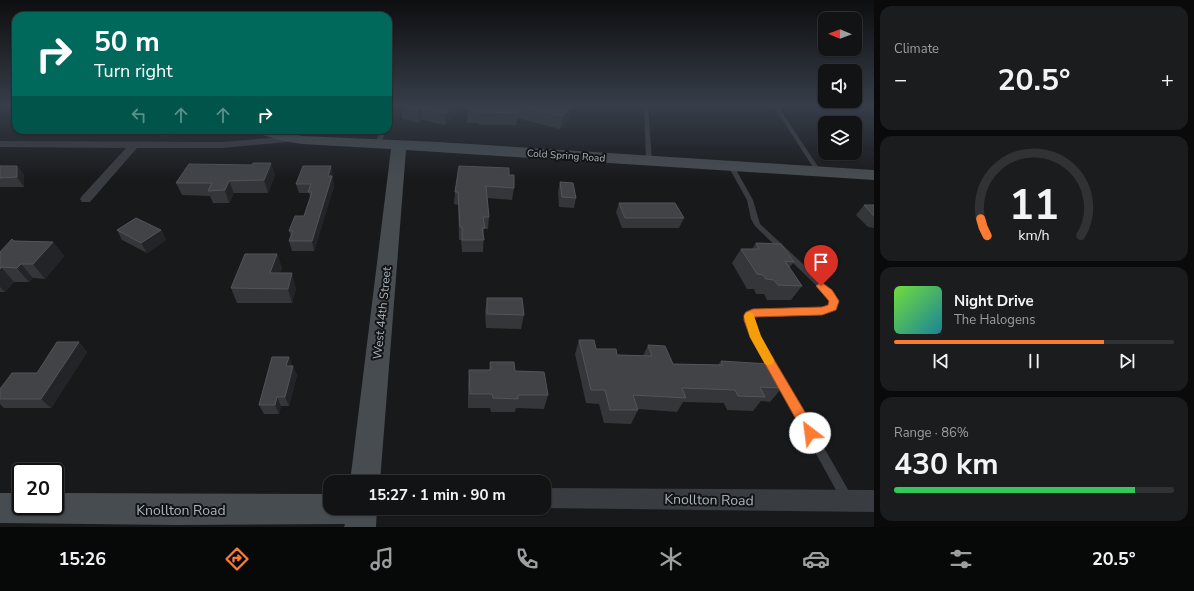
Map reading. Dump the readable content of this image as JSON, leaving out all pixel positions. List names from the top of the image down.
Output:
{
  "streets": {
    "street": ["Cold Spring Road", "West 44th Street", "Knollton Road"]
  },
  "crossings": [
    ["Cold Spring Road", "West 44th Street"]
  ],
  "north": "left",
  "page": {
    "tile": [
      "Climate",
      ["Range · 86%", "430 km"]
    ],
    "turn": ["50 m", "Turn right"],
    "heat": ["−", "20.5°", "+"],
    "song": ["Night Drive", "The Halogens"],
    "limit": "20",
    "trip": "15:27 · 1 min · 90 m",
    "tabs": ["15:26", "20.5°"],
    "gauge": ["11", "km/h"]
  }
}
